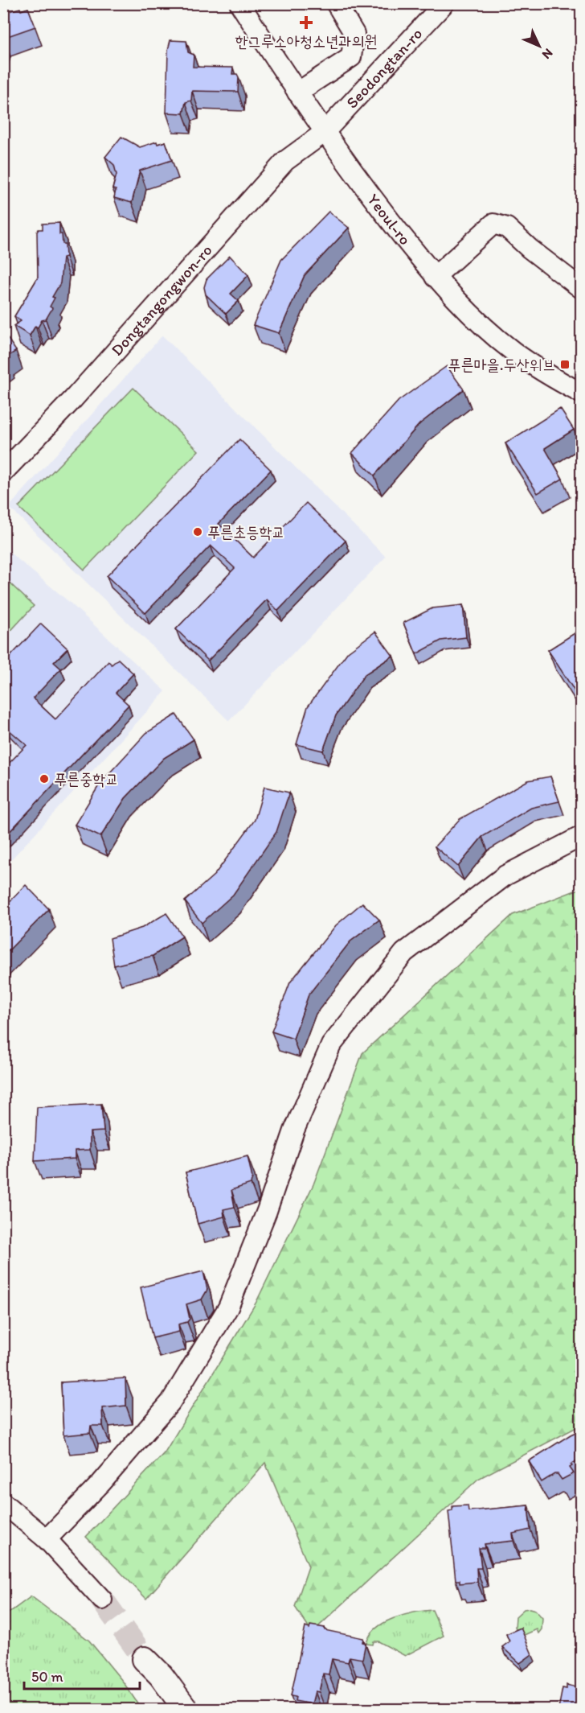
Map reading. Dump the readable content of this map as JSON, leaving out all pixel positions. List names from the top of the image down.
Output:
{
  "streets": {
    "street": ["Seodongtan-ro", "Yeoul-ro", "Dongtangongwon-ro"]
  },
  "crossings": [
    ["Seodongtan-ro", "Yeoul-ro"],
    ["Seodongtan-ro", "Dongtangongwon-ro"],
    ["Yeoul-ro", "Dongtangongwon-ro"]
  ],
  "places": {
    "health": ["한그루소아청소년과의원"],
    "transit": ["푸른마을.두산위브"],
    "other": ["푸른초등학교", "푸른중학교"]
  },
  "scale_bar": "50 m",
  "north": "bottom right"
}
